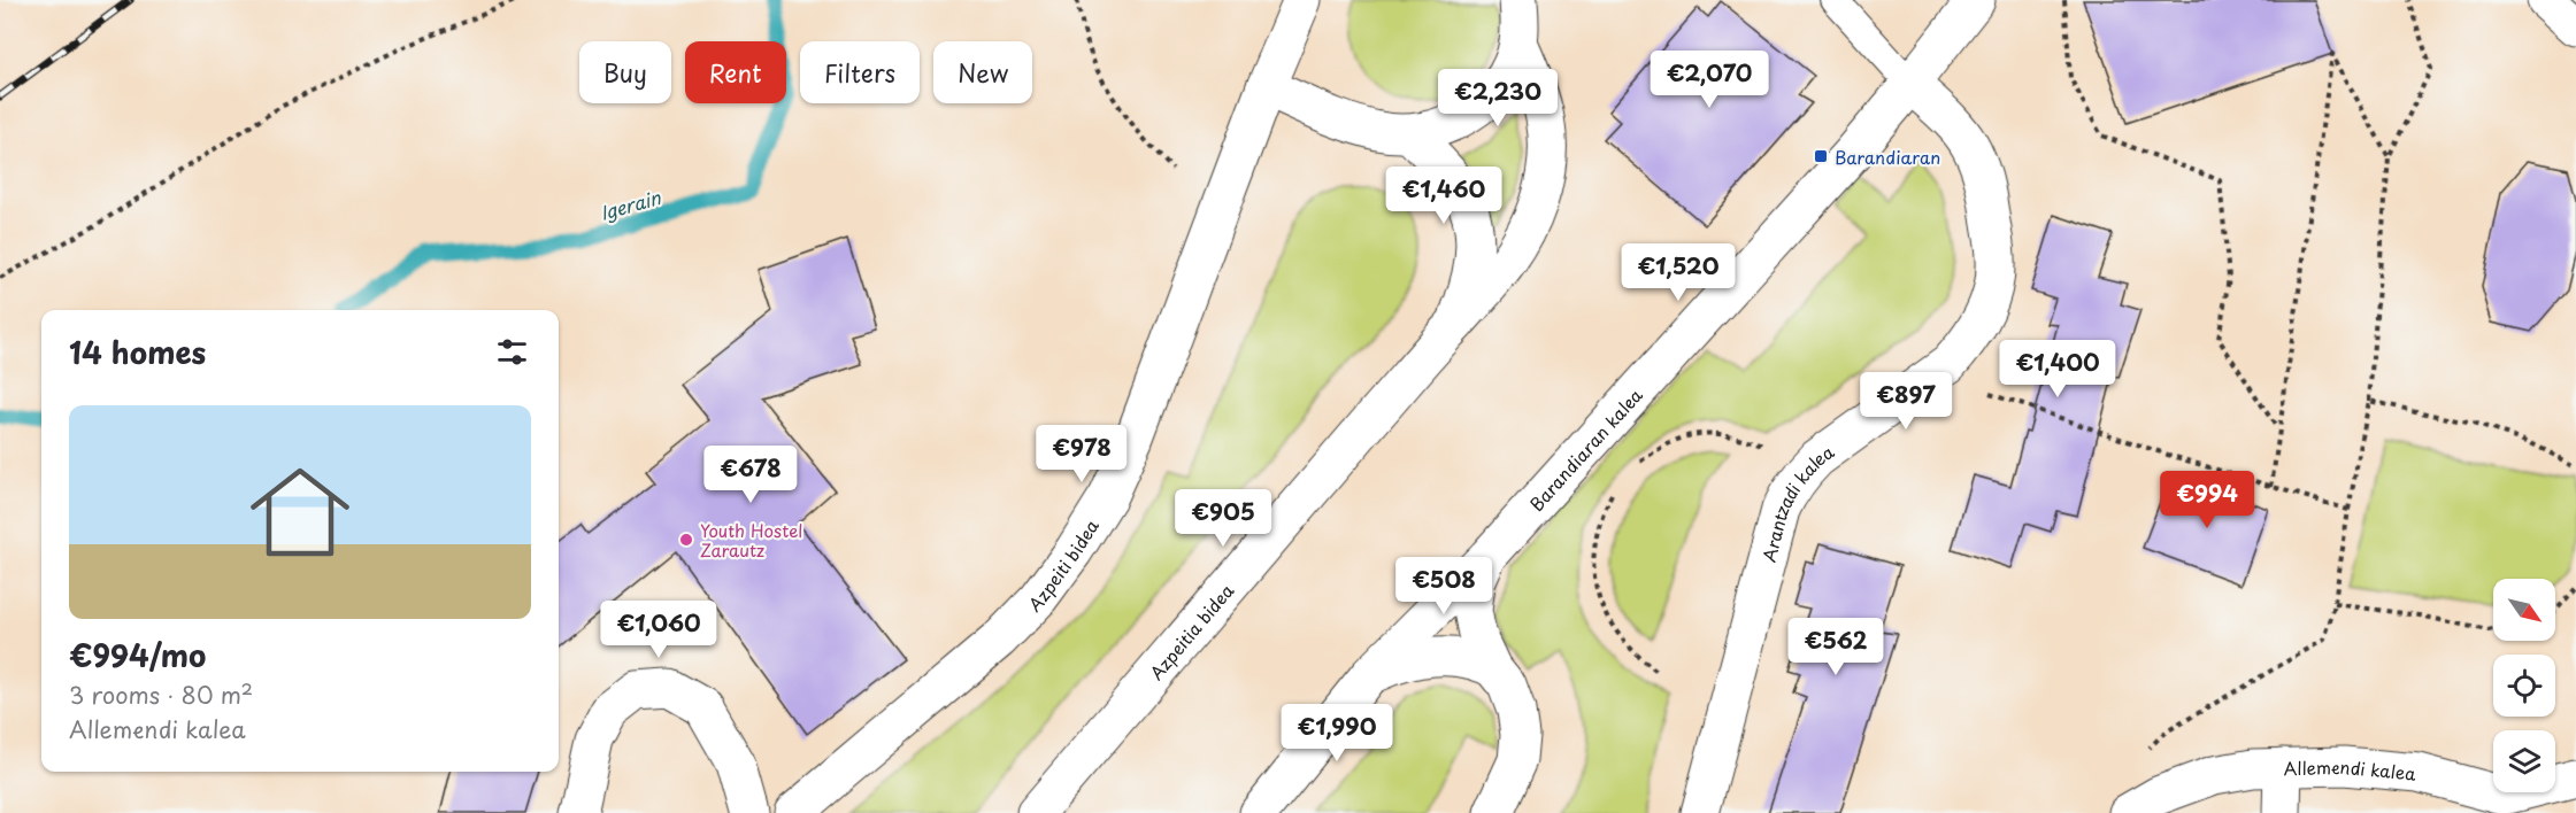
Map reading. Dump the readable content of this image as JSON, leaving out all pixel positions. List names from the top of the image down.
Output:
{
  "streets": {
    "street": [
      "Barandiaran kalea",
      "Arantzadi kalea",
      "Azpeiti bidea",
      "Azpeitia bidea",
      "Allemendi kalea"
    ]
  },
  "crossings": [
    ["Barandiaran kalea", "Arantzadi kalea"]
  ],
  "water": ["Igerain"],
  "places": {
    "transit": ["Barandiaran"],
    "other": ["Youth Hostel Zarautz"]
  },
  "north": "bottom right",
  "page": {
    "chip": [
      "Buy",
      "Rent",
      "Filters",
      "New"
    ],
    "price": [
      "€2,070",
      "€2,230",
      "€1,460",
      "€1,520",
      "€1,400",
      "€897",
      "€978",
      "€678",
      "€994",
      "€905",
      "€508",
      "€1,060",
      "€562",
      "€1,990"
    ],
    "heading": "14 homes",
    "list": [
      {
        "name": "€994/mo",
        "note": "3 rooms · 80 m² · Allemendi kalea"
      }
    ]
  }
}
